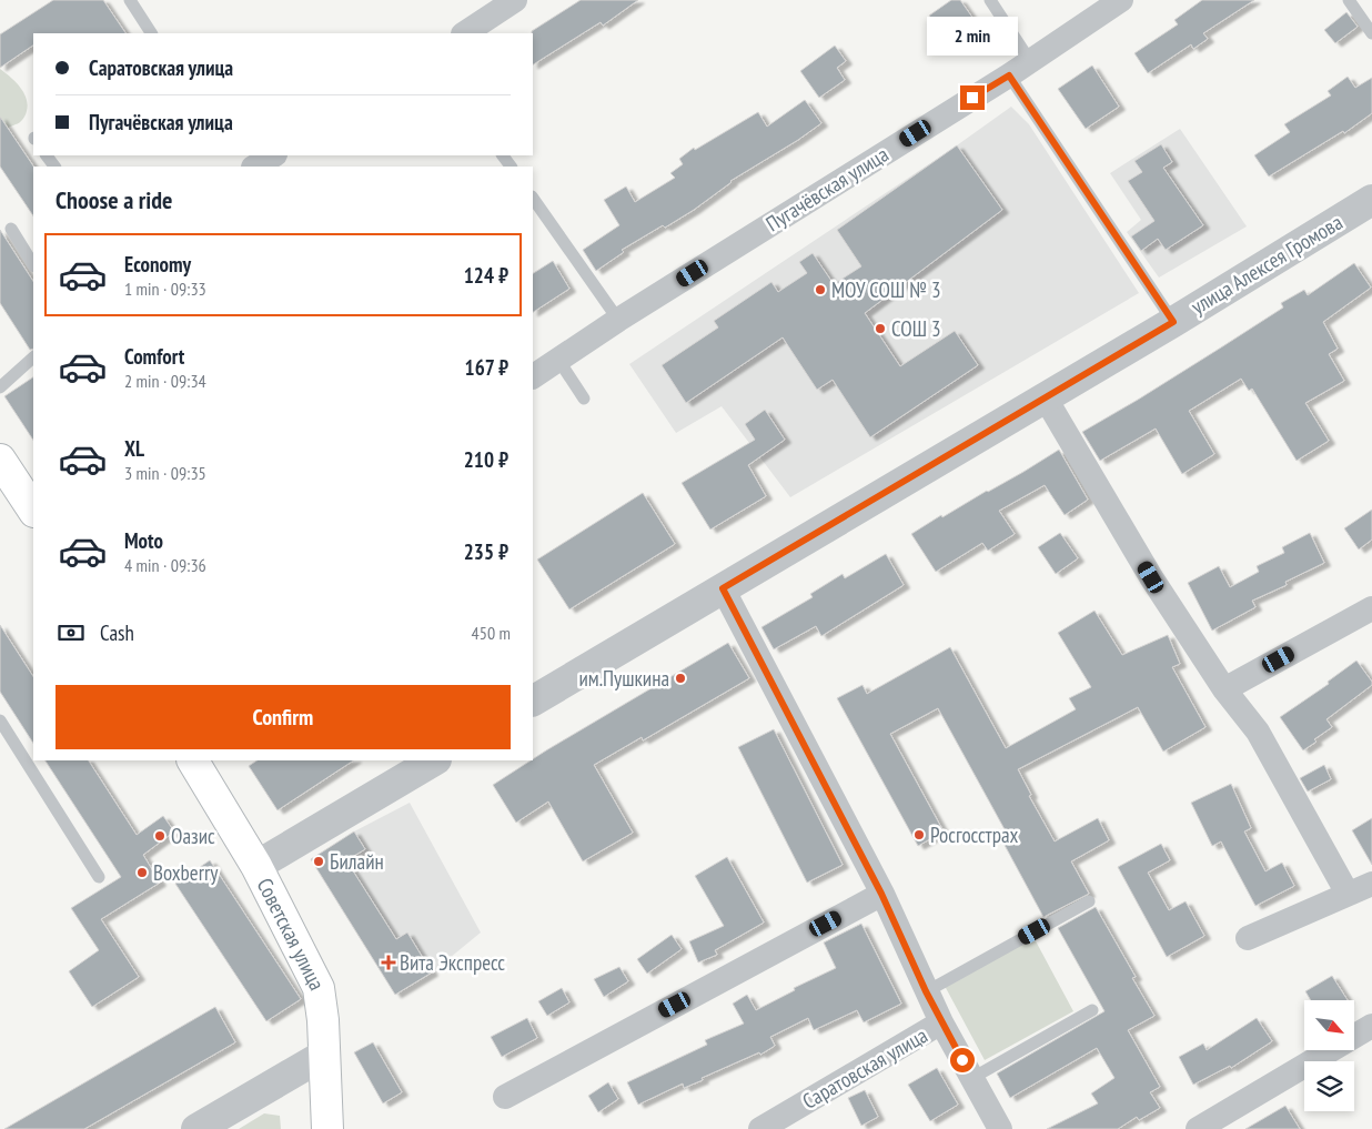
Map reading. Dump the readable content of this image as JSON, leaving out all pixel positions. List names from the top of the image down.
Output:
{
  "streets": {
    "main road": ["Советская улица"],
    "street": ["Пугачёвская улица", "улица Алексея Громова", "Саратовская улица"]
  },
  "crossings": [
    ["улица Алексея Громова", "Саратовская улица"]
  ],
  "places": {
    "other": [
      "МОУ СОШ № 3",
      "СОШ 3",
      "им.Пушкина",
      "Росгосстрах",
      "Оазис",
      "Билайн",
      "Boxberry"
    ],
    "health": ["Вита Экспресс"]
  },
  "north": "bottom right",
  "page": {
    "bubble": "2 min",
    "banner": ["Саратовская улица", "Пугачёвская улица"],
    "heading": "Choose a ride",
    "list": [
      {
        "name": "Economy",
        "note": "1 min · 09:33",
        "value": "124 ₽"
      },
      {
        "name": "Comfort",
        "note": "2 min · 09:34",
        "value": "167 ₽"
      },
      {
        "name": "XL",
        "note": "3 min · 09:35",
        "value": "210 ₽"
      },
      {
        "name": "Moto",
        "note": "4 min · 09:36",
        "value": "235 ₽"
      }
    ],
    "pay": ["Cash", "450 m"],
    "buttons": "Confirm"
  }
}
